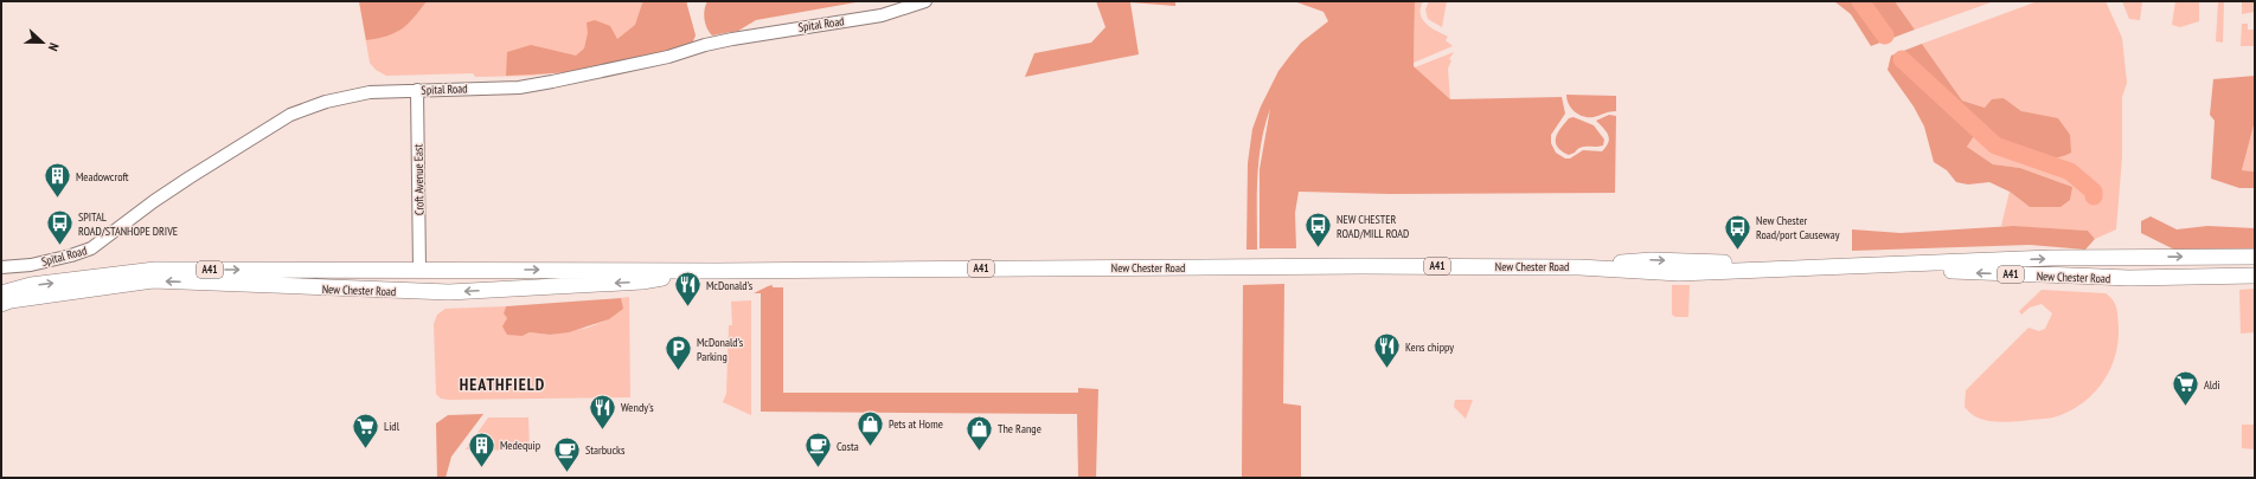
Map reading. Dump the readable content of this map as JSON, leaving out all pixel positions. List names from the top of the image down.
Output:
{
  "streets": {
    "highway": ["A41", "New Chester Road"],
    "main road": ["Spital Road", "Croft Avenue East"]
  },
  "crossings": [
    ["Spital Road", "Croft Avenue East"],
    ["Croft Avenue East", "New Chester Road"]
  ],
  "districts": ["HEATHFIELD"],
  "places": {
    "building": ["Meadowcroft", "Medequip"],
    "bus stop": ["SPITAL ROAD/STANHOPE DRIVE", "NEW CHESTER ROAD/MILL ROAD", "New Chester Road/port Causeway"],
    "restaurant": ["McDonald's", "Kens chippy", "Wendy's"],
    "parking": ["McDonald's Parking"],
    "supermarket": ["Aldi", "Lidl"],
    "shop": ["Pets at Home", "The Range"],
    "cafe": ["Costa", "Starbucks"]
  },
  "north": "right"
}
